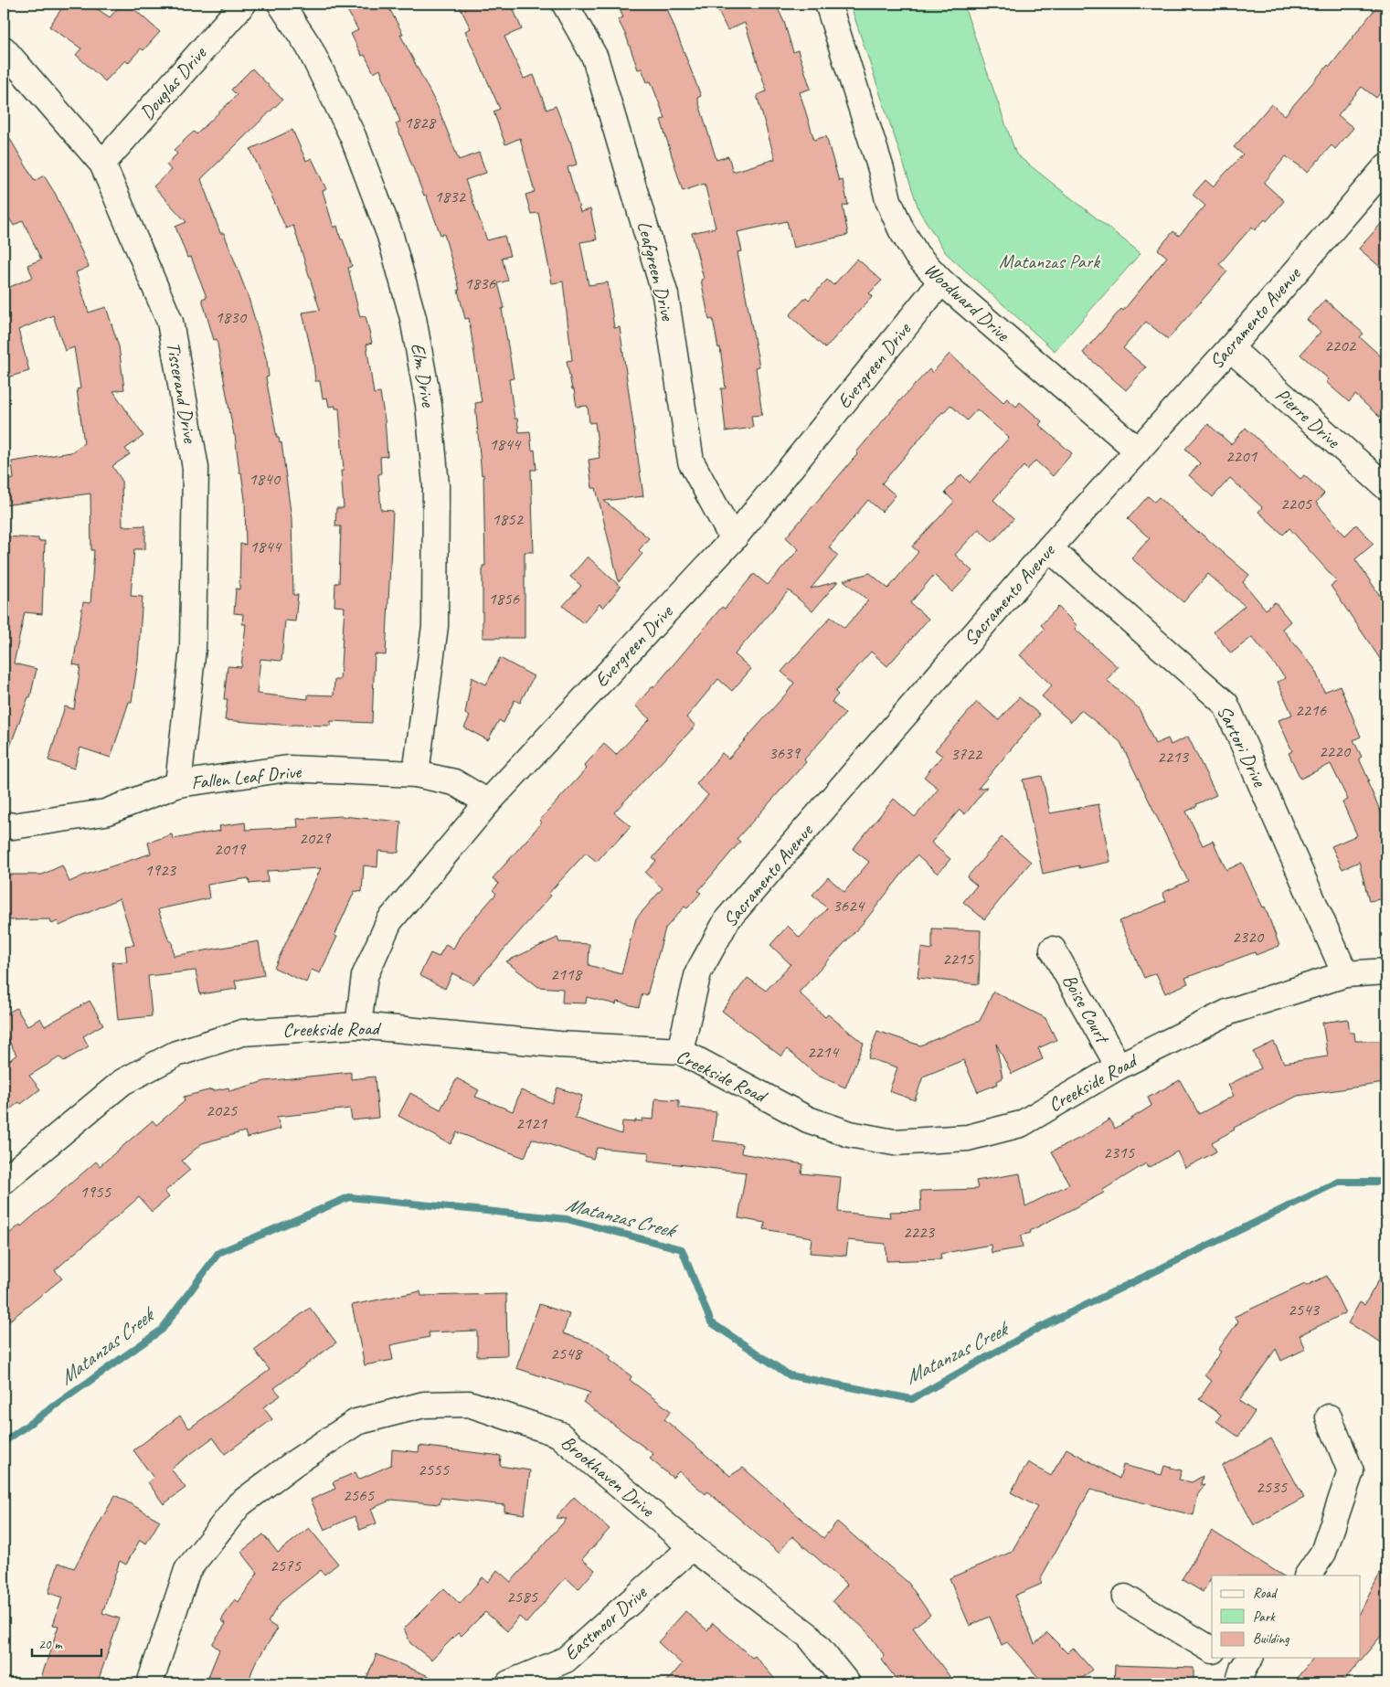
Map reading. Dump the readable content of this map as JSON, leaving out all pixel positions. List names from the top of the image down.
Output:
{
  "streets": {
    "street": [
      "Douglas Drive",
      "Leafgreen Drive",
      "Woodward Drive",
      "Sacramento Avenue",
      "Evergreen Drive",
      "Elm Drive",
      "Tisserand Drive",
      "Pierre Drive",
      "Sartori Drive",
      "Fallen Leaf Drive",
      "Boise Court",
      "Creekside Road",
      "Brookhaven Drive",
      "Eastmoor Drive"
    ]
  },
  "crossings": [
    ["Douglas Drive", "Tisserand Drive"],
    ["Leafgreen Drive", "Evergreen Drive"],
    ["Woodward Drive", "Sacramento Avenue"],
    ["Woodward Drive", "Evergreen Drive"],
    ["Sacramento Avenue", "Pierre Drive"],
    ["Sacramento Avenue", "Sartori Drive"],
    ["Sacramento Avenue", "Creekside Road"],
    ["Evergreen Drive", "Fallen Leaf Drive"],
    ["Evergreen Drive", "Creekside Road"],
    ["Elm Drive", "Fallen Leaf Drive"],
    ["Tisserand Drive", "Fallen Leaf Drive"],
    ["Sartori Drive", "Creekside Road"],
    ["Boise Court", "Creekside Road"],
    ["Brookhaven Drive", "Eastmoor Drive"]
  ],
  "water": ["Matanzas Creek"],
  "parks": ["Matanzas Park"],
  "house_numbers": [
    "1828",
    "1832",
    "1836",
    "1830",
    "2202",
    "1844",
    "2201",
    "1840",
    "2205",
    "1852",
    "1844",
    "1856",
    "2216",
    "2220",
    "3639",
    "3722",
    "2213",
    "2029",
    "2019",
    "1923",
    "3624",
    "2320",
    "2215",
    "2118",
    "2214",
    "2025",
    "2121",
    "2315",
    "1955",
    "2223",
    "2543",
    "2548",
    "2555",
    "2535",
    "2565",
    "2575",
    "2585"
  ],
  "legend": ["Road", "Park", "Building"],
  "scale_bar": "20 m"
}
